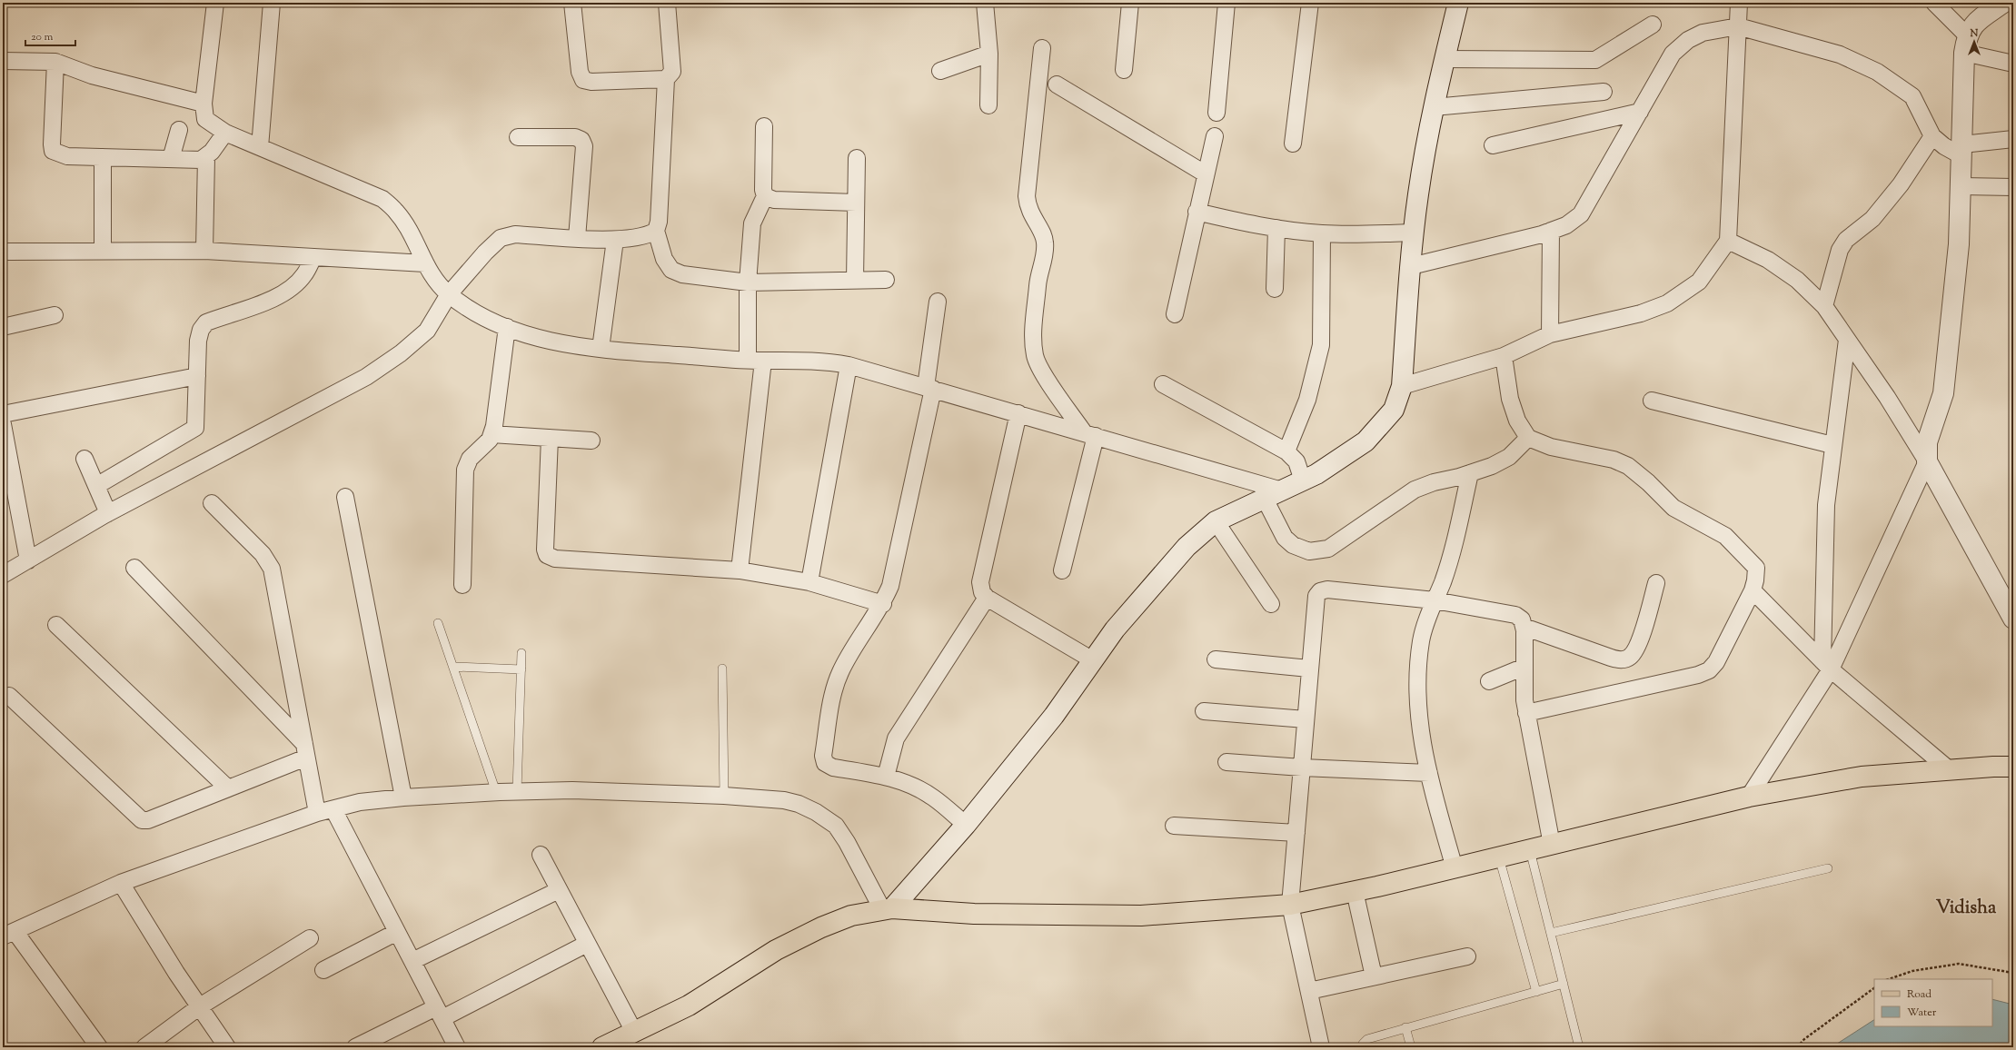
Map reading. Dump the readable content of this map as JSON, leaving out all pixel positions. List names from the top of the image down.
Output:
{
  "districts": ["Vidisha"],
  "legend": ["Road", "Water"],
  "scale_bar": "20 m",
  "north": "top"
}
